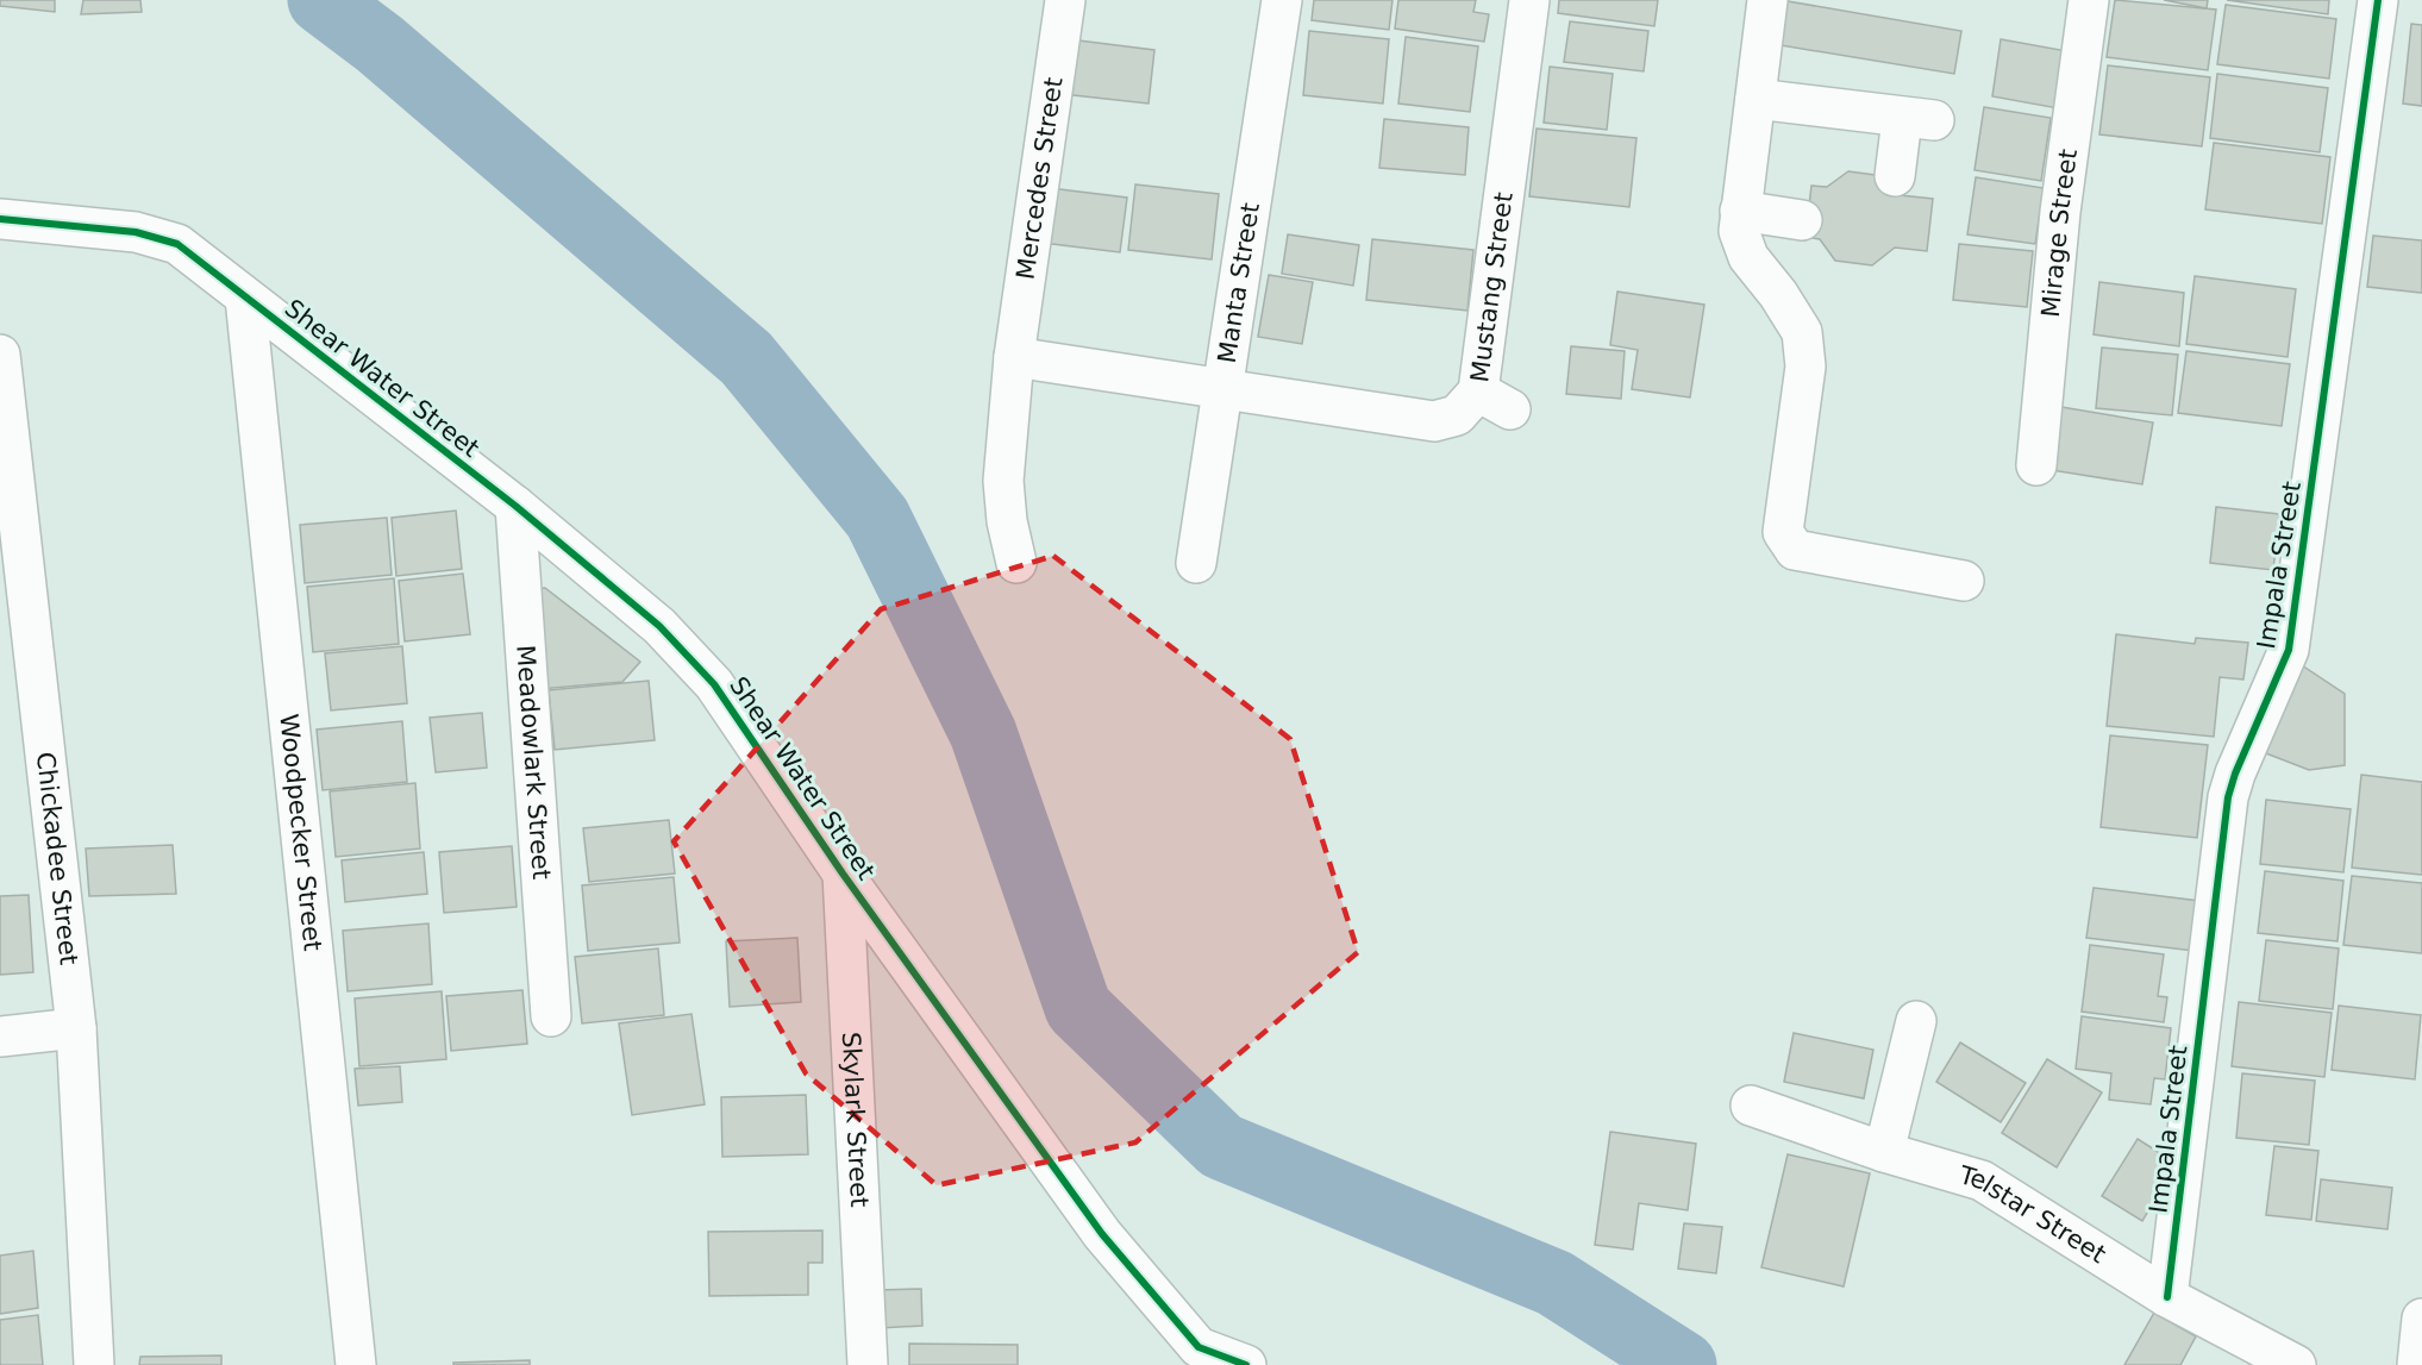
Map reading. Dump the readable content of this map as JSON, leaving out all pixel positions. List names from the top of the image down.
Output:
{
  "streets": {
    "street": [
      "Mercedes Street",
      "Mirage Street",
      "Manta Street",
      "Mustang Street",
      "Shear Water Street",
      "Impala Street",
      "Meadowlark Street",
      "Woodpecker Street",
      "Chickadee Street",
      "Skylark Street",
      "Telstar Street"
    ]
  },
  "crossings": [
    ["Mercedes Street", "Mustang Street"],
    ["Manta Street", "Mustang Street"],
    ["Shear Water Street", "Meadowlark Street"],
    ["Shear Water Street", "Woodpecker Street"],
    ["Shear Water Street", "Skylark Street"],
    ["Impala Street", "Telstar Street"]
  ]
}
